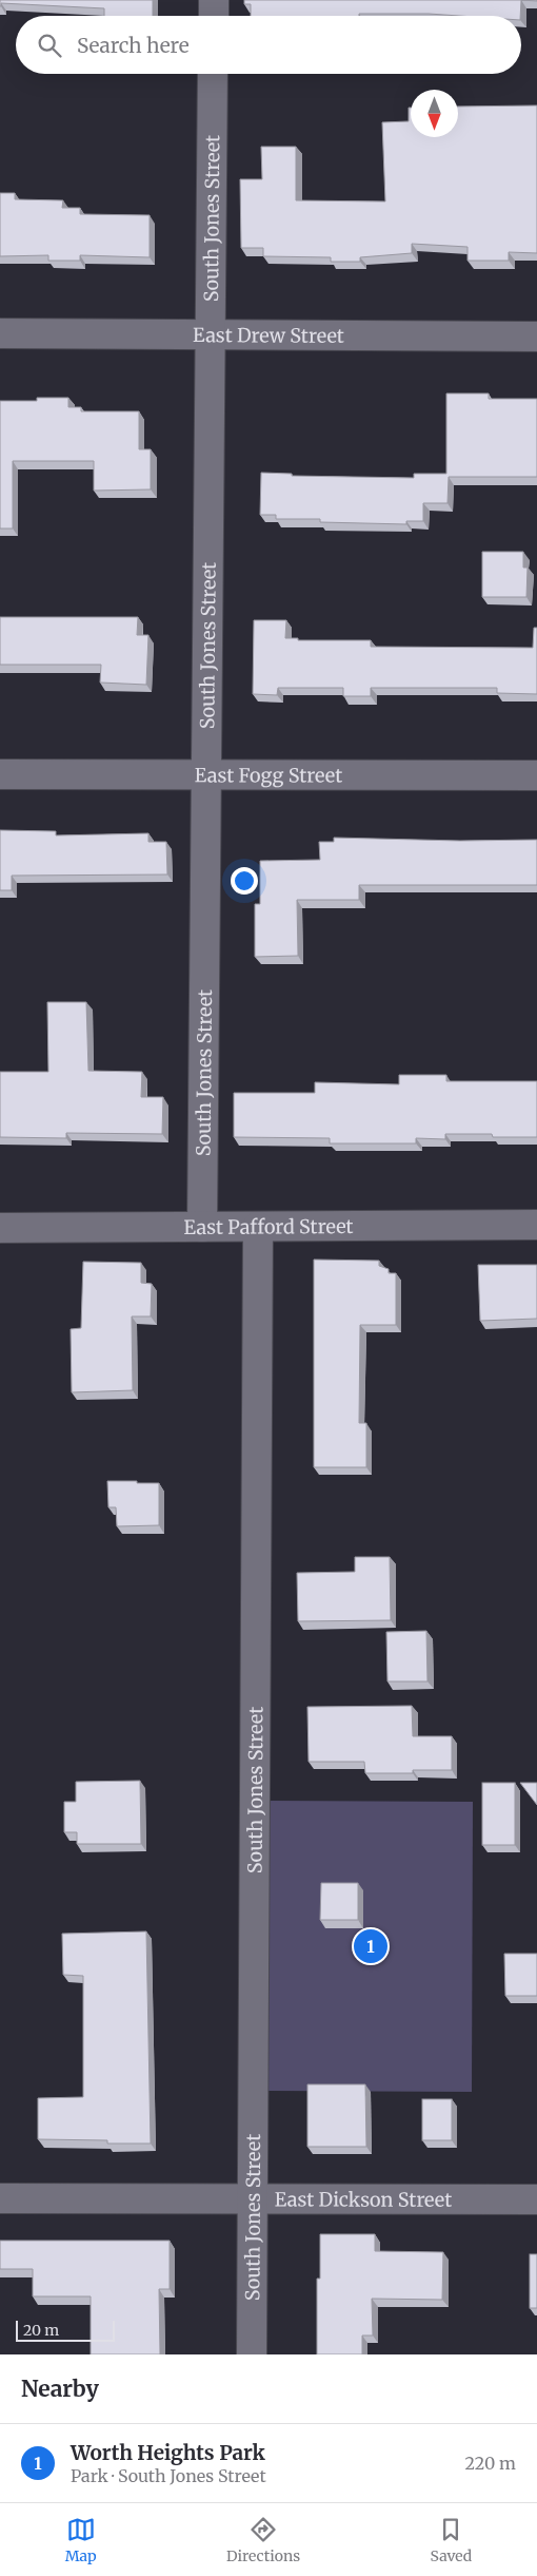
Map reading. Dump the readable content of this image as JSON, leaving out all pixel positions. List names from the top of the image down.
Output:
{
  "streets": {
    "street": [
      "South Jones Street",
      "East Drew Street",
      "East Fogg Street",
      "East Pafford Street",
      "East Dickson Street"
    ]
  },
  "crossings": [
    ["South Jones Street", "East Drew Street"],
    ["South Jones Street", "East Fogg Street"],
    ["South Jones Street", "East Pafford Street"],
    ["South Jones Street", "East Dickson Street"]
  ],
  "scale_bar": "20 m",
  "north": "bottom",
  "page": {
    "search": "Search here",
    "pins": "1",
    "scale": "20 m",
    "heading": "Nearby",
    "list": [
      {
        "mark": "1",
        "name": "Worth Heights Park",
        "note": "Park · South Jones Street",
        "value": "220 m"
      }
    ],
    "nav": ["Map", "Directions", "Saved"]
  }
}
